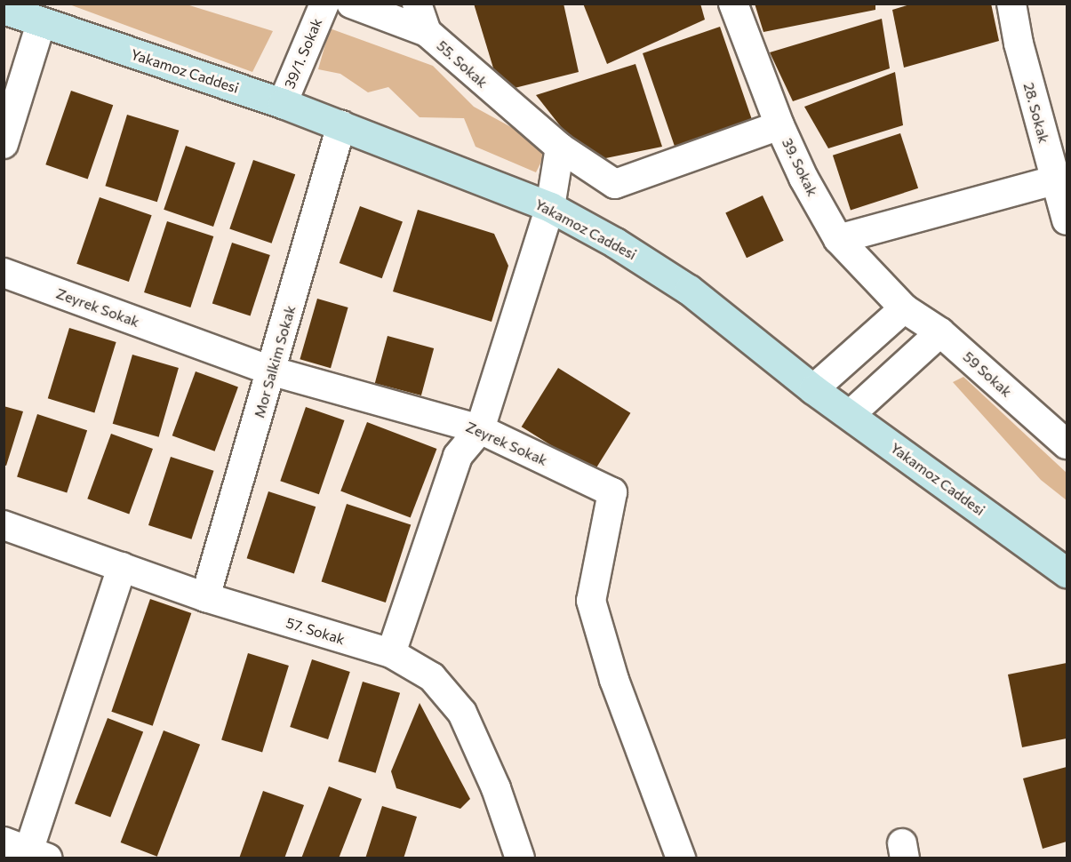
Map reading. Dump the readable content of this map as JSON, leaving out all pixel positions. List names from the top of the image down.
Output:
{
  "streets": {
    "main road": ["Yakamoz Caddesi"],
    "street": [
      "39/1. Sokak",
      "55. Sokak",
      "28. Sokak",
      "39. Sokak",
      "Zeyrek Sokak",
      "Mor Salkim Sokak",
      "59 Sokak",
      "57. Sokak"
    ]
  },
  "crossings": [
    ["39/1. Sokak", "Yakamoz Caddesi"],
    ["55. Sokak", "39. Sokak"],
    ["Yakamoz Caddesi", "Mor Salkim Sokak"],
    ["39. Sokak", "59 Sokak"],
    ["Zeyrek Sokak", "Mor Salkim Sokak"],
    ["Mor Salkim Sokak", "57. Sokak"]
  ]
}
